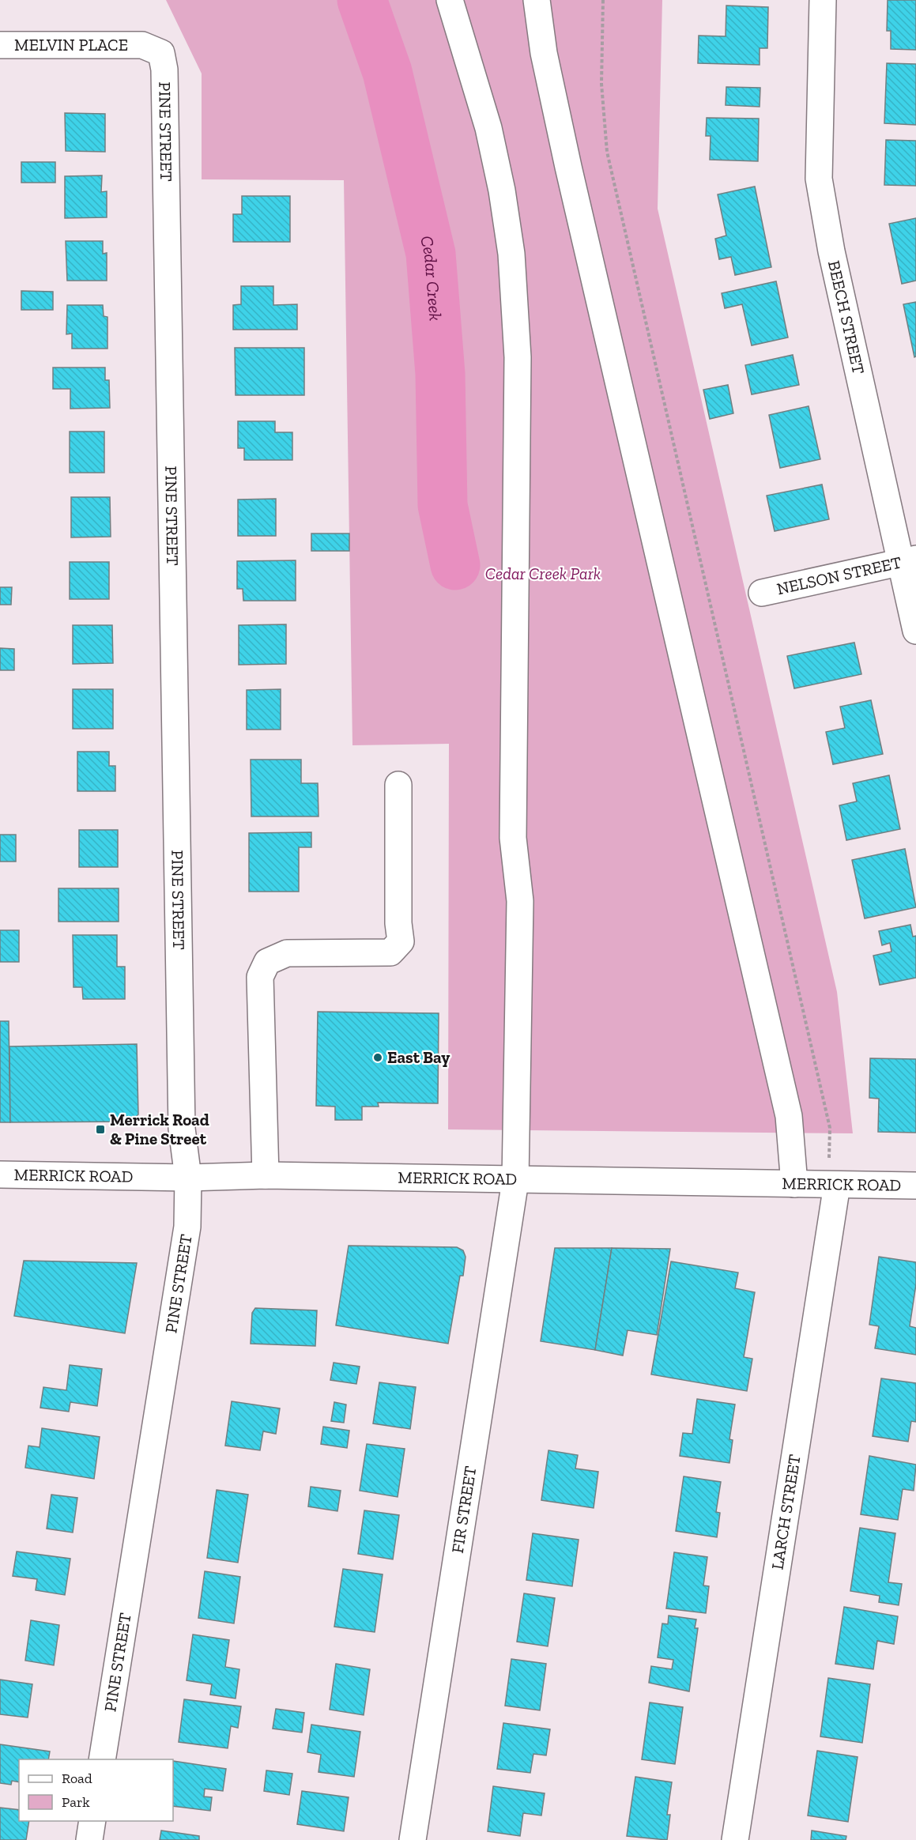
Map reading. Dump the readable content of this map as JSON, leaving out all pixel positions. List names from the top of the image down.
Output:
{
  "streets": {
    "street": [
      "MELVIN PLACE",
      "PINE STREET",
      "BEECH STREET",
      "NELSON STREET",
      "MERRICK ROAD",
      "FIR STREET",
      "LARCH STREET"
    ]
  },
  "crossings": [
    ["MELVIN PLACE", "PINE STREET"],
    ["PINE STREET", "MERRICK ROAD"],
    ["BEECH STREET", "NELSON STREET"],
    ["MERRICK ROAD", "FIR STREET"],
    ["MERRICK ROAD", "LARCH STREET"]
  ],
  "water": ["Cedar Creek"],
  "parks": ["Cedar Creek Park"],
  "places": {
    "other": ["East Bay"],
    "transit": ["Merrick Road & Pine Street"]
  },
  "legend": ["Road", "Park"]
}
